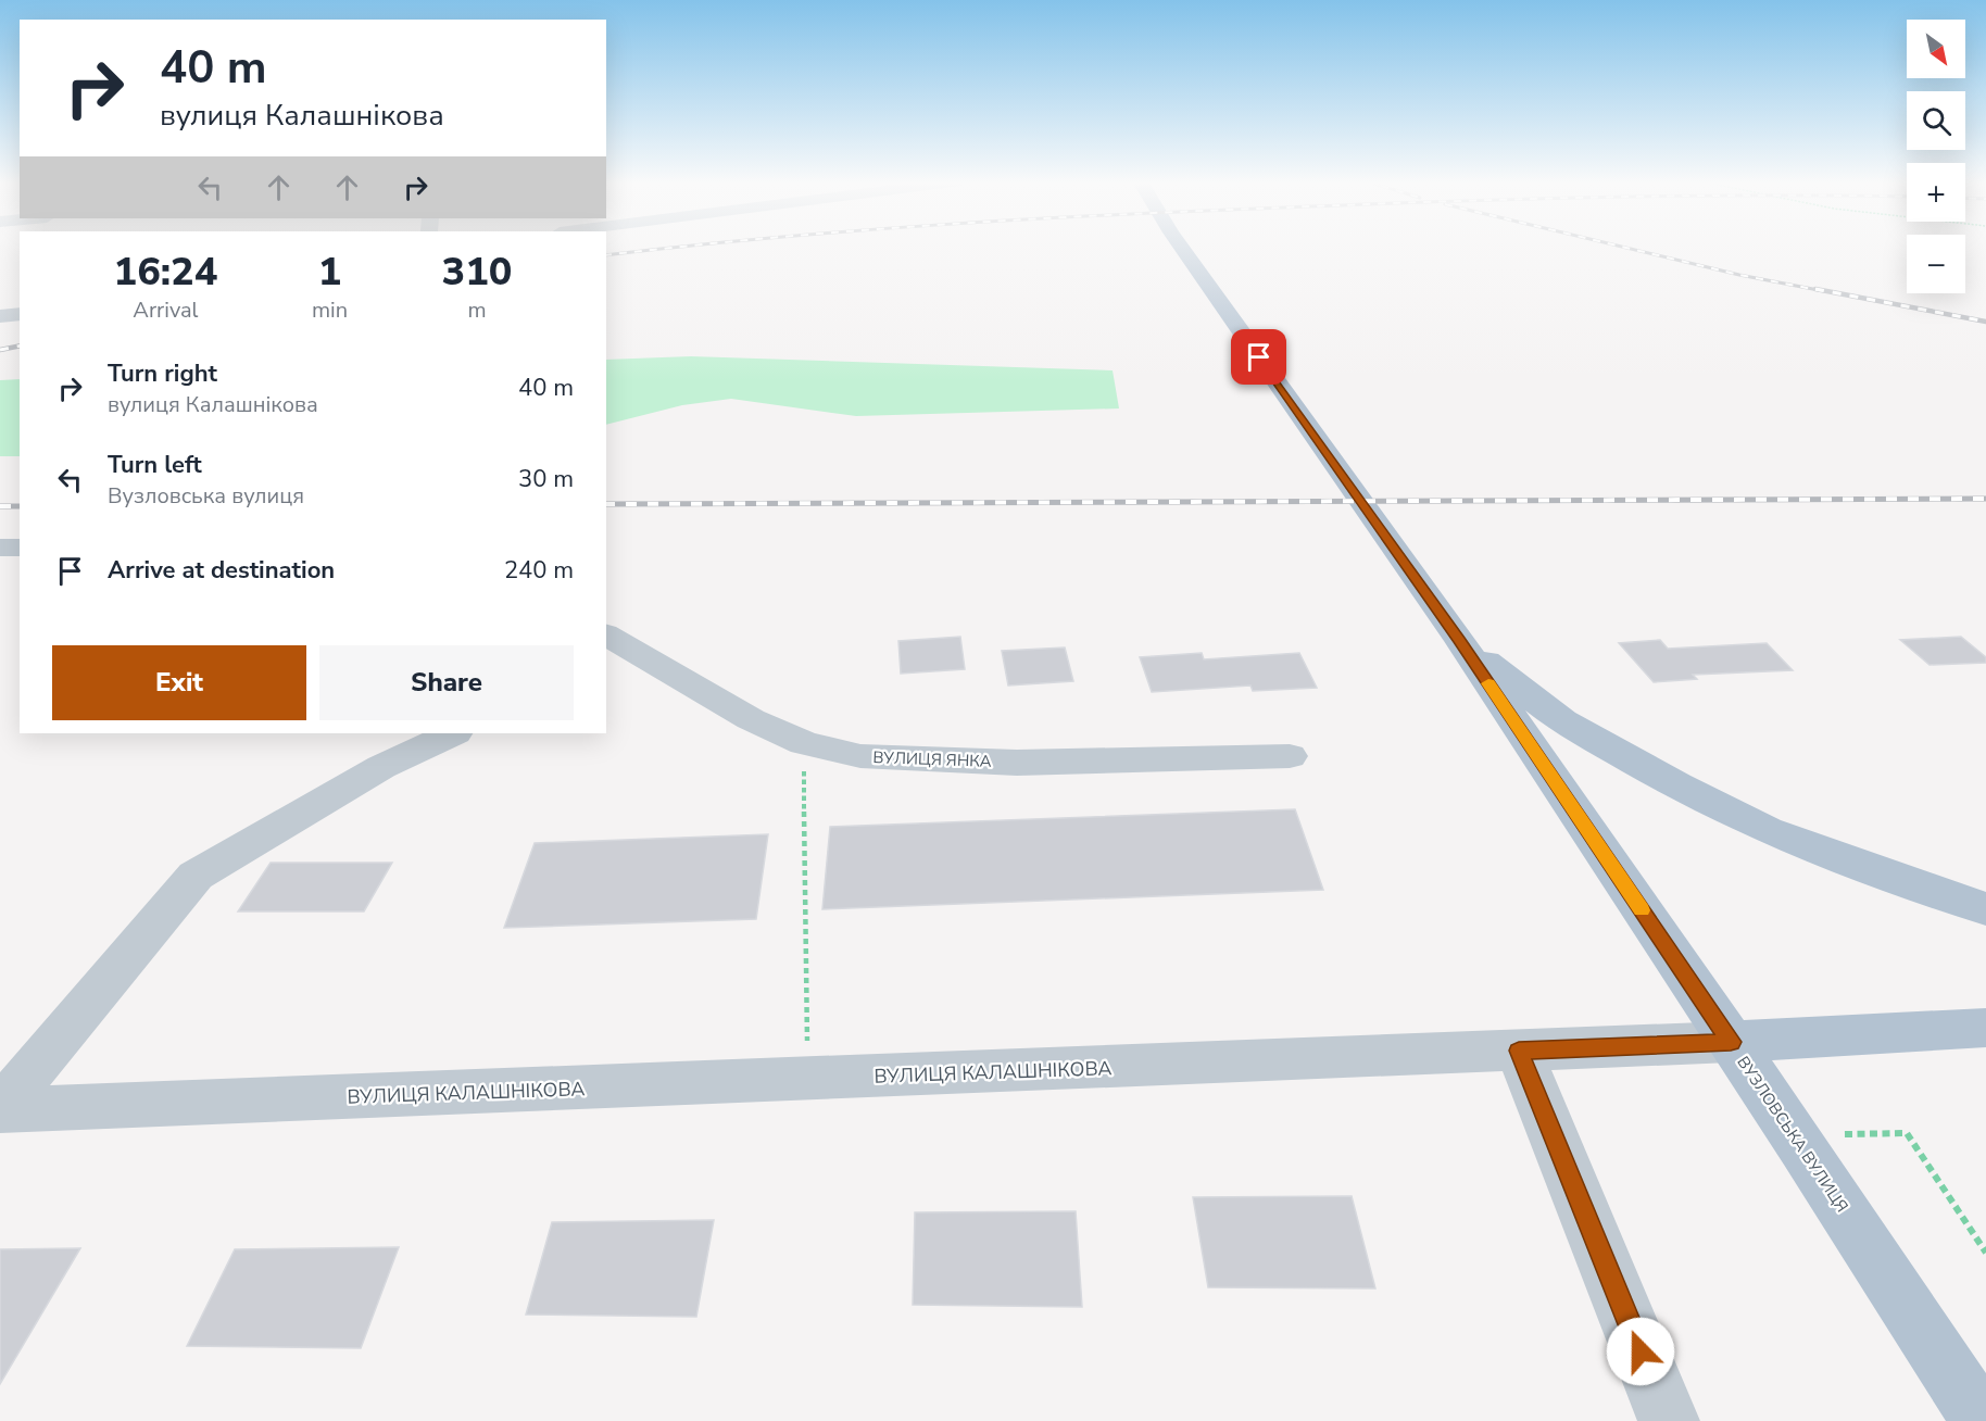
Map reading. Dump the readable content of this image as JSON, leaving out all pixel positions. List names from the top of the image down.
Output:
{
  "streets": {
    "main road": ["ВУЛИЦЯ КАЛАШНІКОВА", "ВУЗЛОВСЬКА ВУЛИЦЯ"],
    "street": ["ВУЛИЦЯ ЯНКА"]
  },
  "crossings": [
    ["ВУЛИЦЯ КАЛАШНІКОВА", "ВУЗЛОВСЬКА ВУЛИЦЯ"]
  ],
  "north": "bottom right",
  "page": {
    "map_buttons": ["+", "−"],
    "turn": ["40 m", "вулиця Калашнікова"],
    "eta": [
      "16:24",
      "Arrival",
      "1",
      "min",
      "310",
      "m"
    ],
    "list": [
      {
        "name": "Turn right",
        "note": "вулиця Калашнікова",
        "value": "40 m"
      },
      {
        "name": "Turn left",
        "note": "Вузловська вулиця",
        "value": "30 m"
      },
      {
        "name": "Arrive at destination",
        "value": "240 m"
      }
    ],
    "buttons": ["Exit", "Share"]
  }
}
